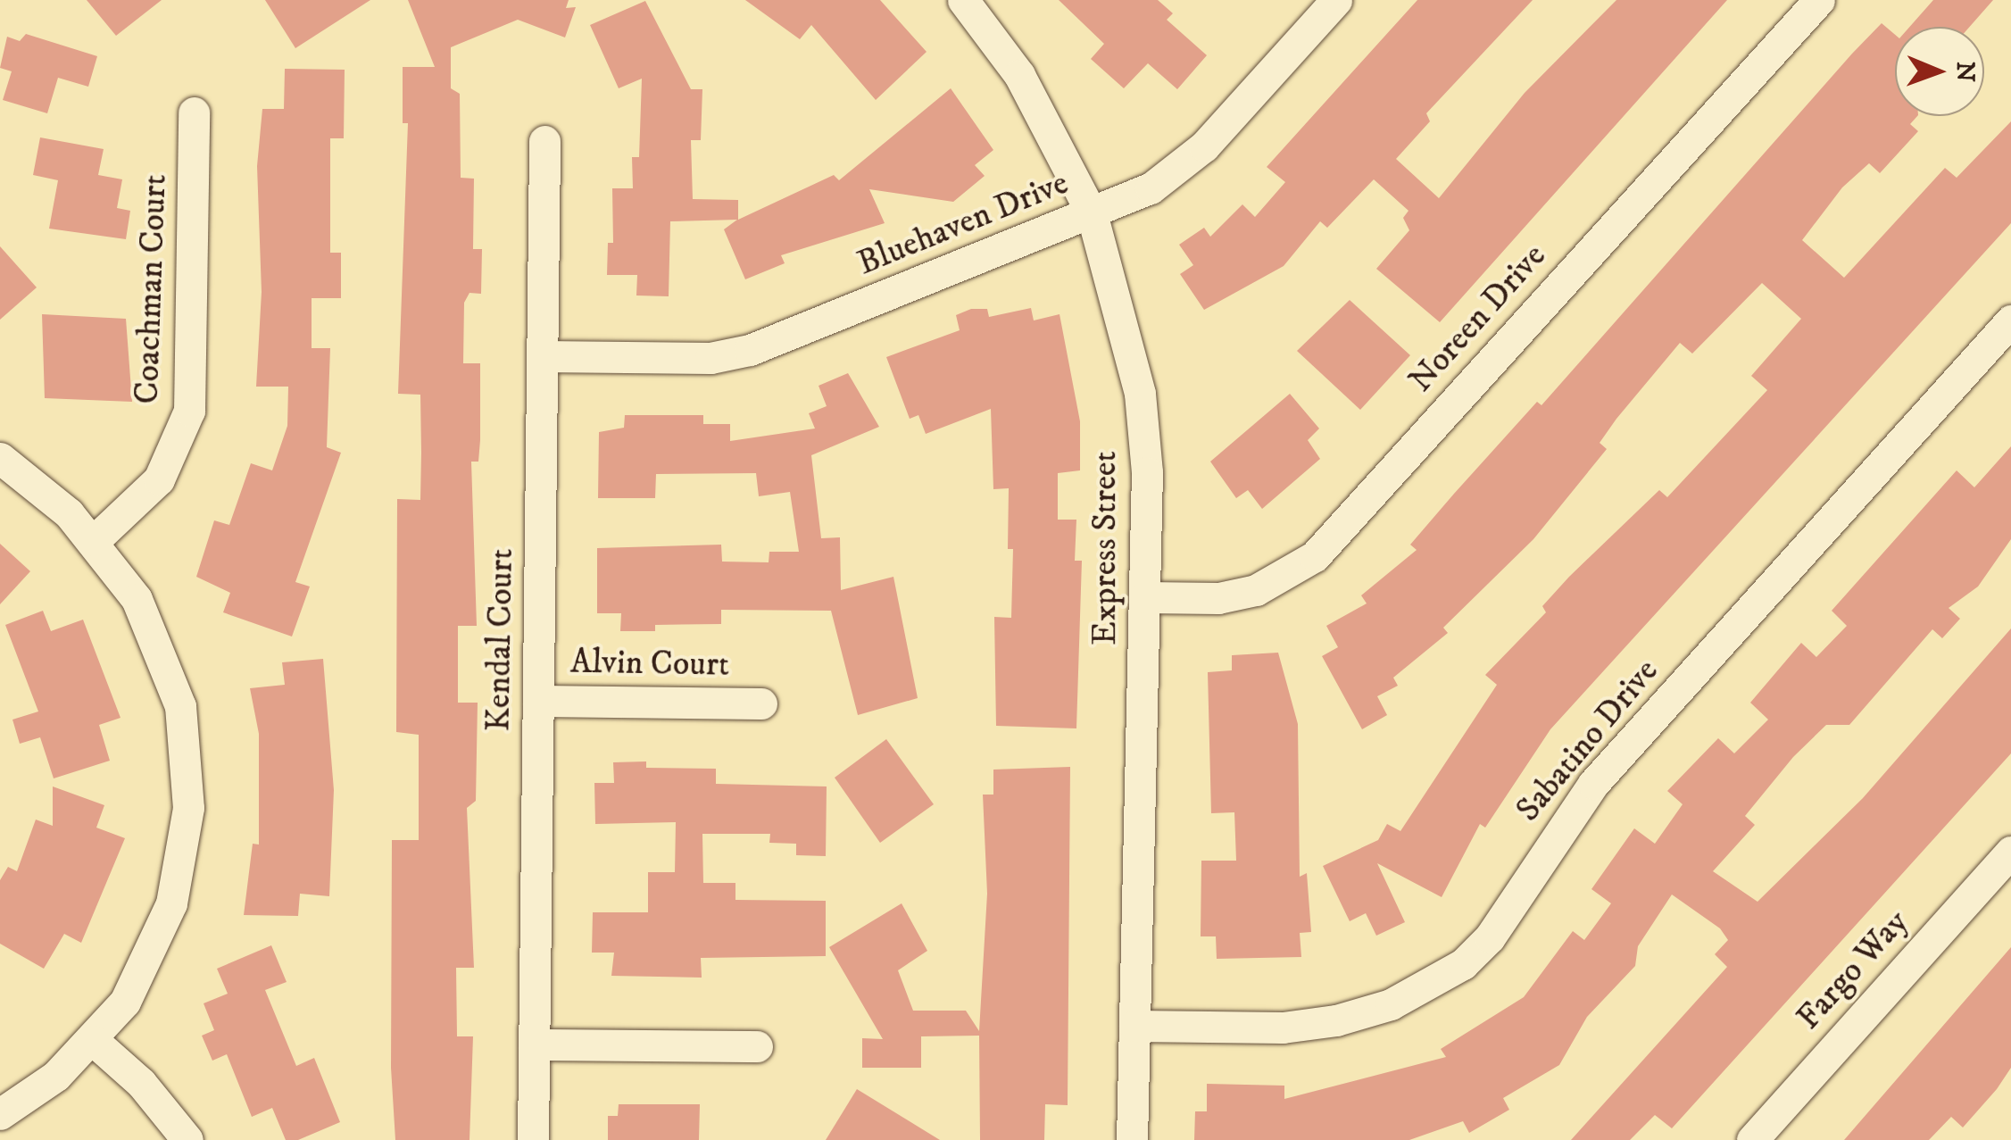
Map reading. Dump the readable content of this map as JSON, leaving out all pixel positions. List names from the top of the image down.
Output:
{
  "streets": {
    "street": [
      "Bluehaven Drive",
      "Coachman Court",
      "Noreen Drive",
      "Express Street",
      "Kendal Court",
      "Alvin Court",
      "Sabatino Drive",
      "Fargo Way"
    ]
  },
  "crossings": [
    ["Bluehaven Drive", "Express Street"],
    ["Bluehaven Drive", "Kendal Court"],
    ["Noreen Drive", "Express Street"],
    ["Express Street", "Sabatino Drive"],
    ["Kendal Court", "Alvin Court"]
  ],
  "north": "right"
}
